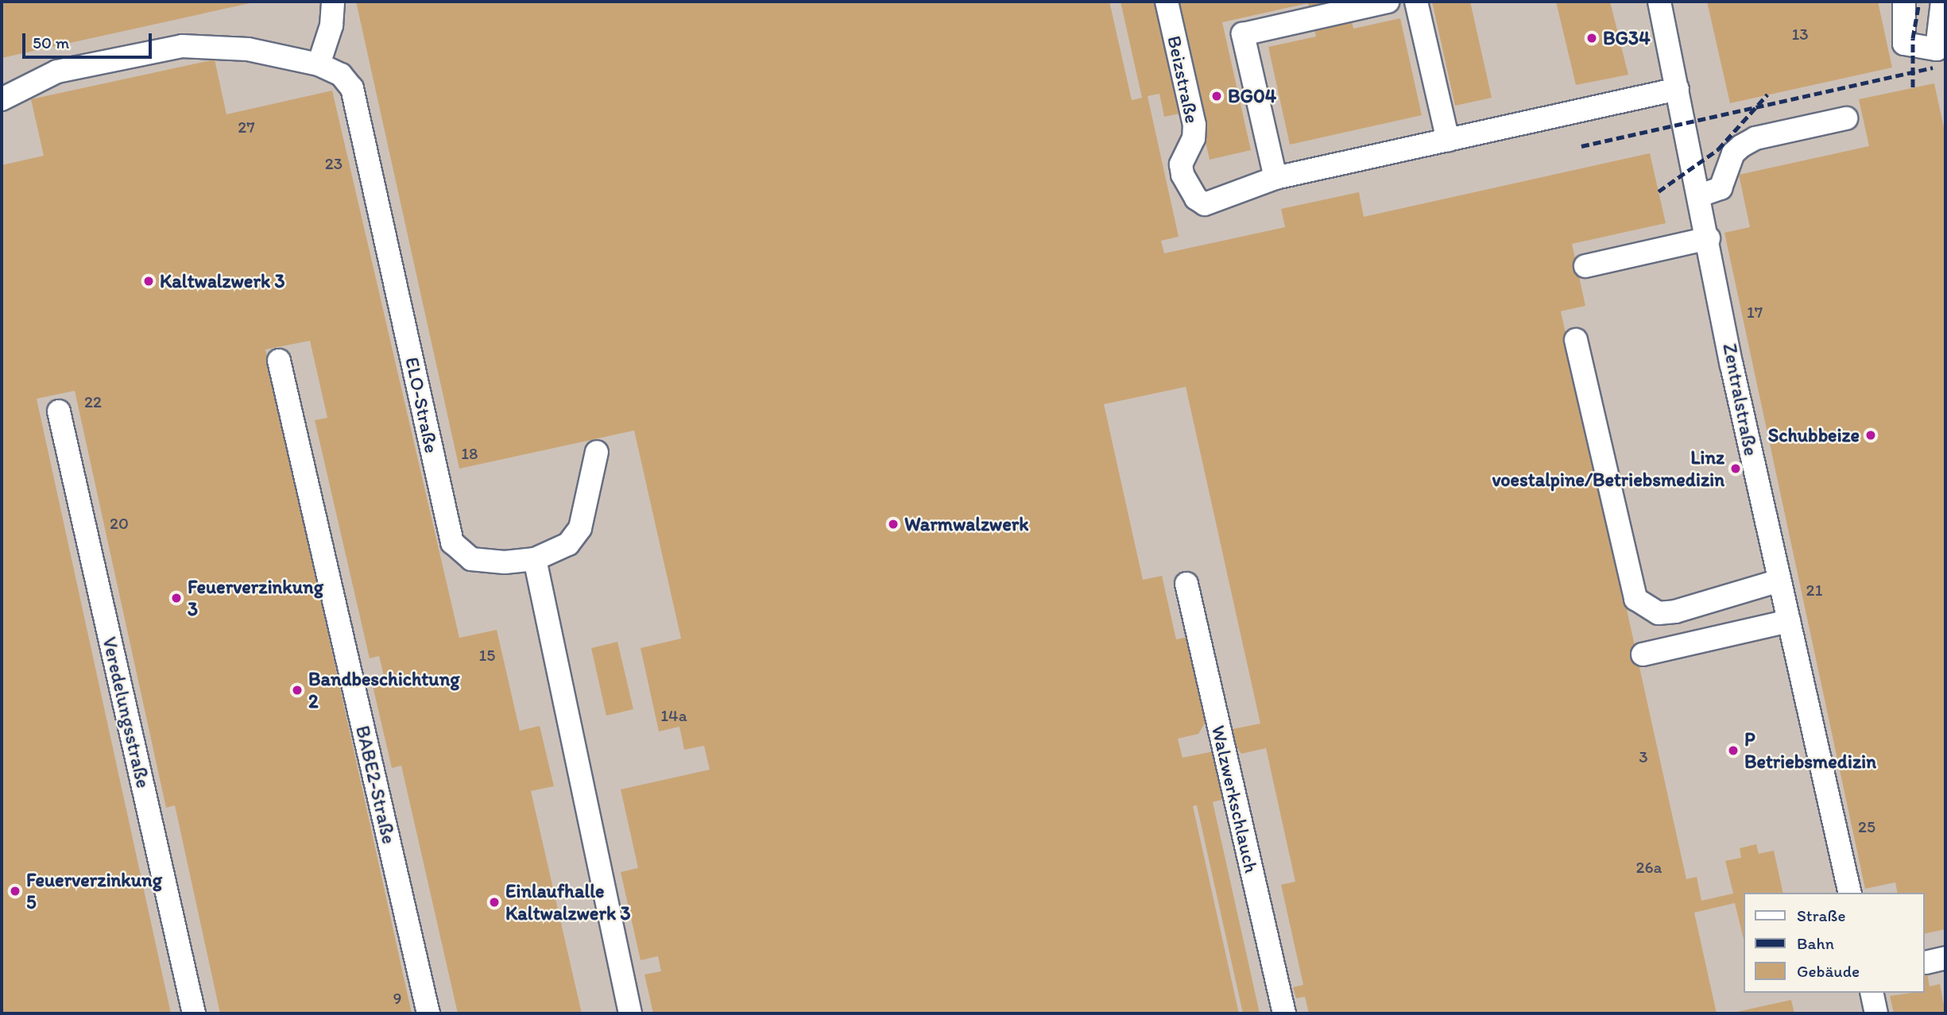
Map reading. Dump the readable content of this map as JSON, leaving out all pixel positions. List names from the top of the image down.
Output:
{
  "streets": {
    "street": [
      "Beizstraße",
      "Zentralstraße",
      "ELO-Straße",
      "Veredelungsstraße",
      "BABE2-Straße",
      "Walzwerkschlauch"
    ]
  },
  "crossings": [
    ["Beizstraße", "Zentralstraße"]
  ],
  "places": [
    "BG34",
    "BG04",
    "Kaltwalzwerk 3",
    "Schubbeize",
    "Linz voestalpine/Betriebsmedizin",
    "Warmwalzwerk",
    "Feuerverzinkung 3",
    "Bandbeschichtung 2",
    "P Betriebsmedizin",
    "Feuerverzinkung 5",
    "Einlaufhalle Kaltwalzwerk 3"
  ],
  "house_numbers": [
    "13",
    "27",
    "23",
    "17",
    "22",
    "18",
    "20",
    "21",
    "15",
    "14a",
    "3",
    "25",
    "26a",
    "9"
  ],
  "legend": ["Straße", "Bahn", "Gebäude"],
  "scale_bar": "50 m"
}
